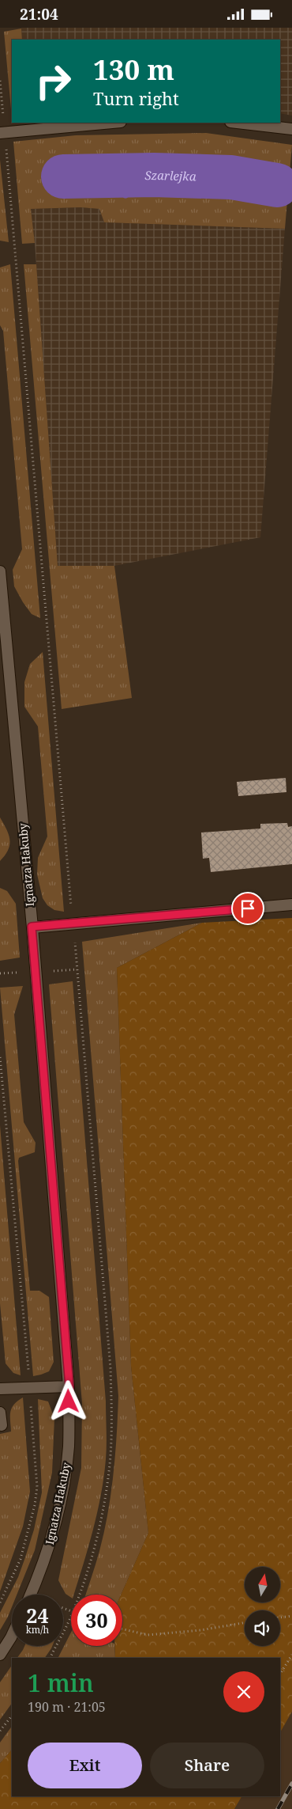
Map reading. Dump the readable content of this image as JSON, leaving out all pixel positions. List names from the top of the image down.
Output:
{
  "streets": {
    "street": ["Ignatza Hakuby"]
  },
  "water": ["Szarlejka"],
  "north": "top",
  "page": {
    "status": "21:04",
    "turn": ["130 m", "Turn right"],
    "speed": "24 km/h",
    "limit": "30",
    "heading": ["1 min", "190 m · 21:05"],
    "buttons": ["Exit", "Share"]
  }
}
